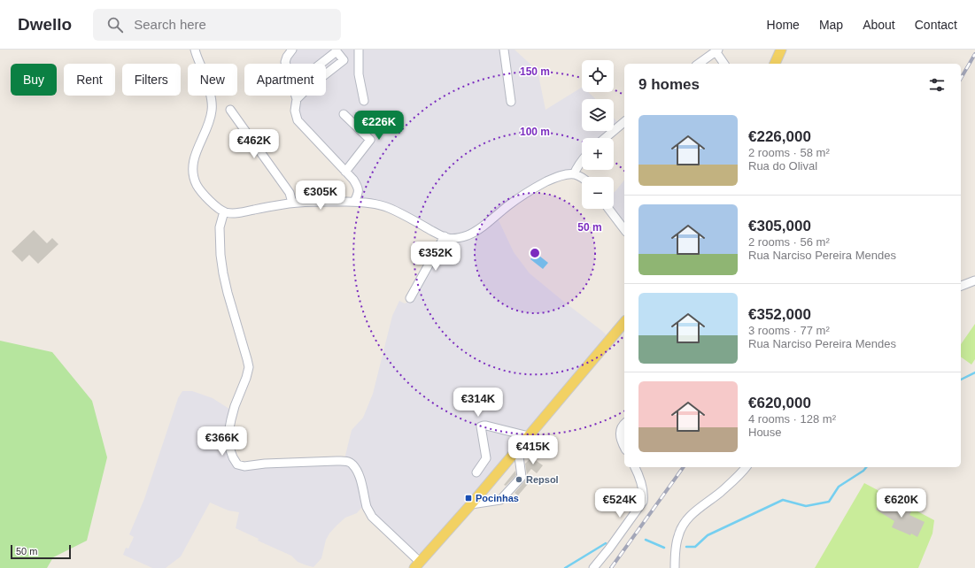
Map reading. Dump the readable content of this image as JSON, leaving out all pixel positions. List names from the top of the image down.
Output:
{
  "places": {
    "other": ["Repsol"],
    "transit": ["Pocinhas"]
  },
  "scale_bar": "50 m",
  "page": {
    "header": "Dwello",
    "search": "Search here",
    "nav": [
      "Home",
      "Map",
      "About",
      "Contact"
    ],
    "map_buttons": ["+", "−"],
    "chip": [
      "Buy",
      "Rent",
      "Filters",
      "New",
      "Apartment"
    ],
    "heading": "9 homes",
    "list": [
      {
        "name": "€226,000",
        "note": "2 rooms · 58 m² · Rua do Olival"
      },
      {
        "name": "€305,000",
        "note": "2 rooms · 56 m² · Rua Narciso Pereira Mendes"
      },
      {
        "name": "€352,000",
        "note": "3 rooms · 77 m² · Rua Narciso Pereira Mendes"
      },
      {
        "name": "€620,000",
        "note": "4 rooms · 128 m² · House"
      }
    ],
    "price": [
      "€226K",
      "€462K",
      "€305K",
      "€352K",
      "€314K",
      "€366K",
      "€415K",
      "€524K",
      "€620K"
    ],
    "scale": "50 m"
  },
  "rings": ["150 m", "100 m", "50 m"]
}
